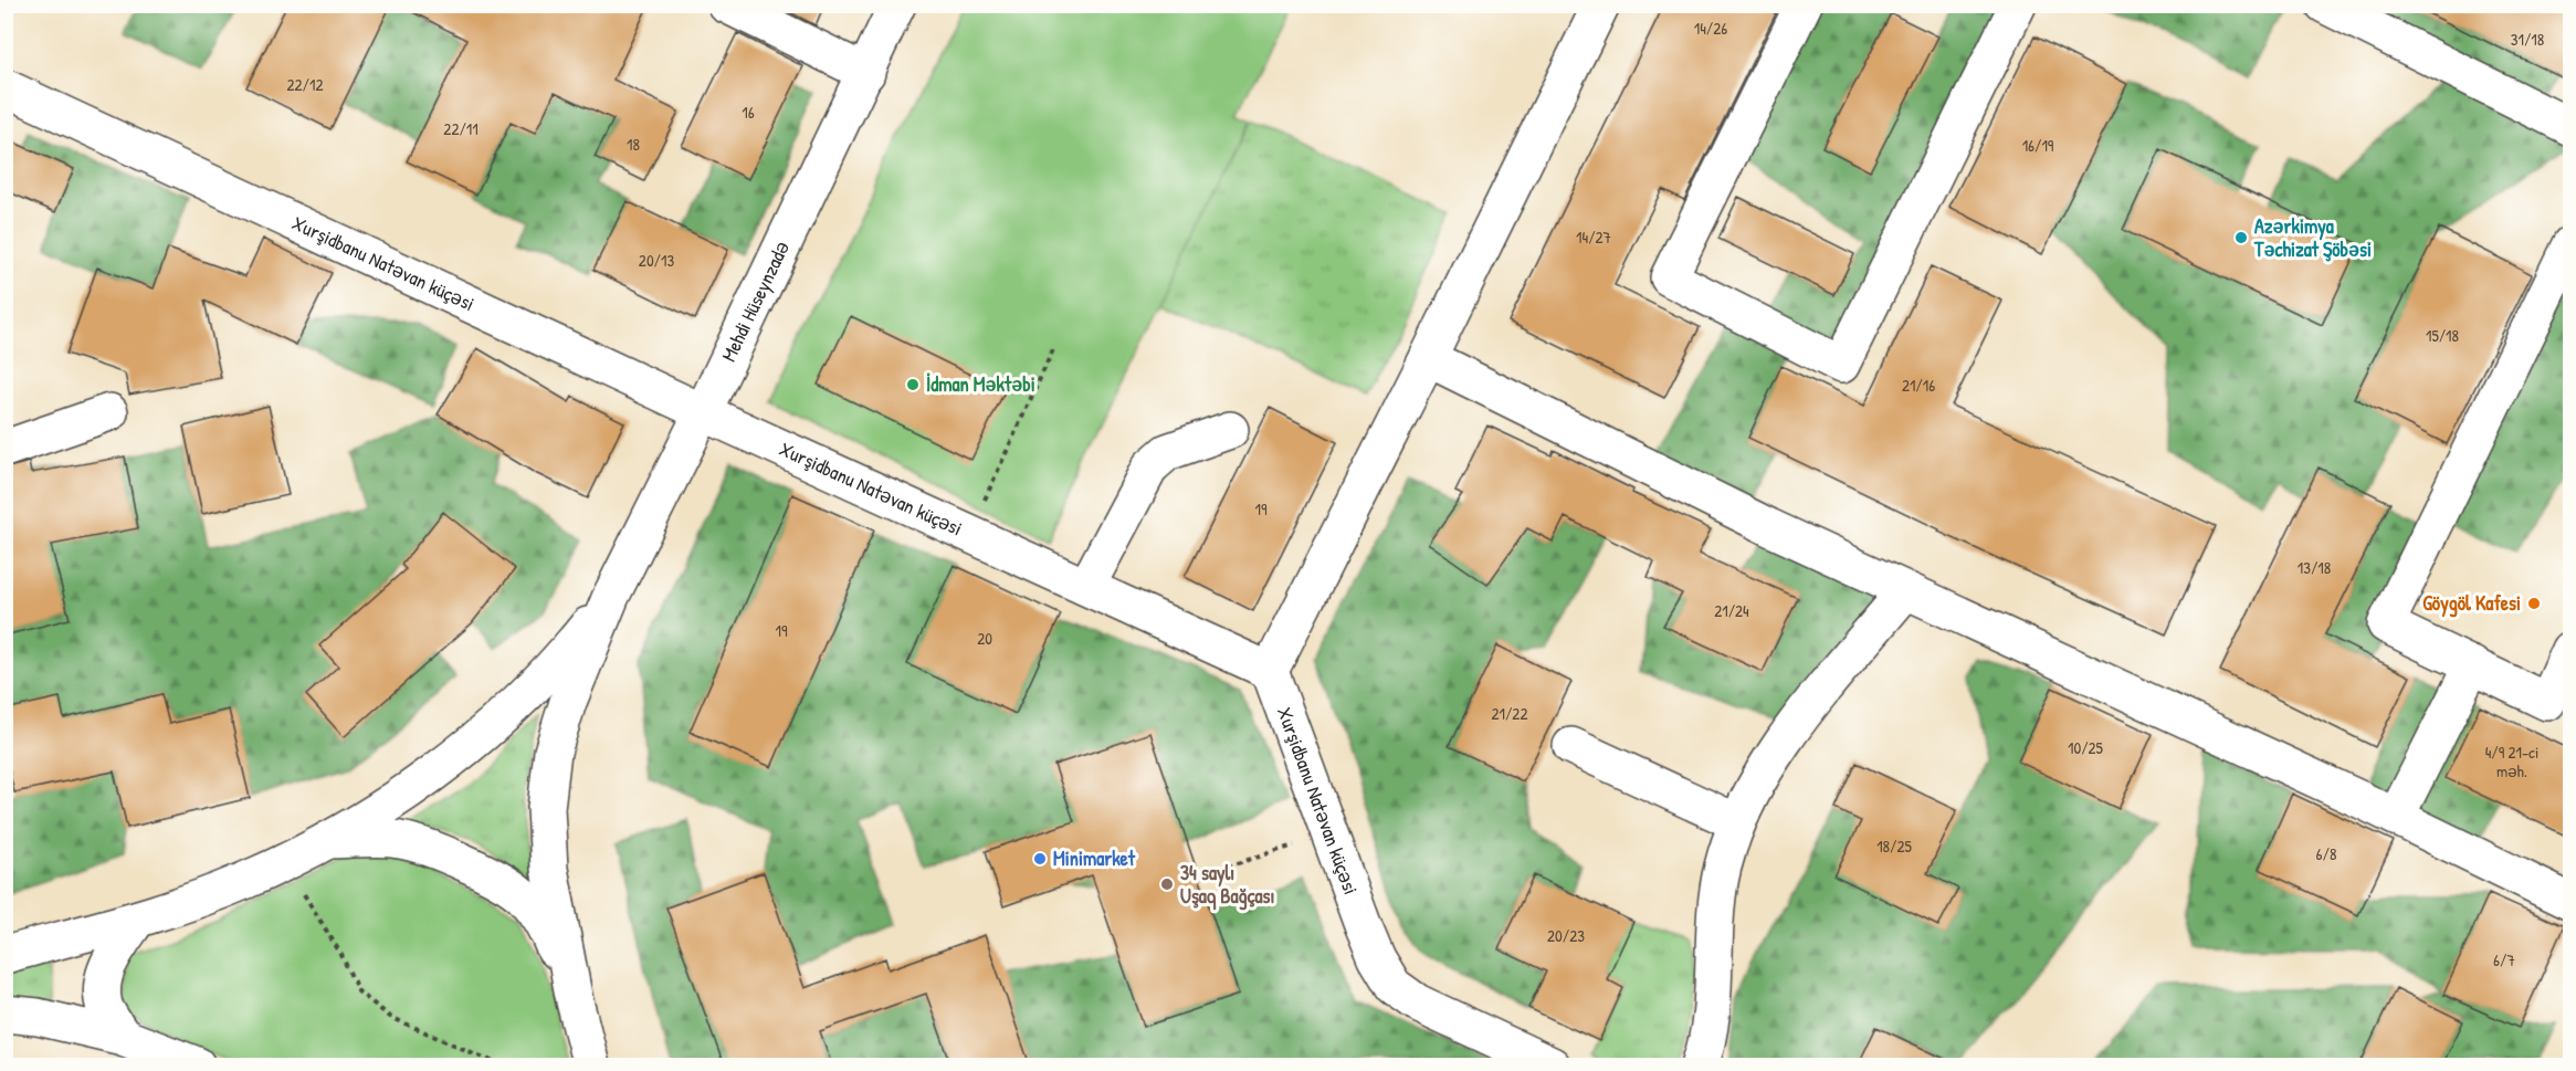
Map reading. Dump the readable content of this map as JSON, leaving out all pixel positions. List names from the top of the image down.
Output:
{
  "streets": {
    "street": ["Xurşidbanu Natəvan küçəsi", "Mehdi Hüseynzadə"]
  },
  "crossings": [
    ["Xurşidbanu Natəvan küçəsi", "Mehdi Hüseynzadə"]
  ],
  "places": [
    "Azərkimya Təchizat Şöbəsi",
    "İdman Məktəbi",
    "Göygöl Kafesi",
    "Minimarket",
    "34 saylı Uşaq Bağçası"
  ],
  "house_numbers": [
    "14/26",
    "31/18",
    "22/12",
    "16",
    "22/11",
    "18",
    "16/19",
    "14/27",
    "20/13",
    "15/18",
    "21/16",
    "19",
    "13/18",
    "21/24",
    "19",
    "20",
    "21/22",
    "10/25",
    "4/9 21-ci məh.",
    "18/25",
    "6/8",
    "20/23",
    "6/7"
  ]
}
